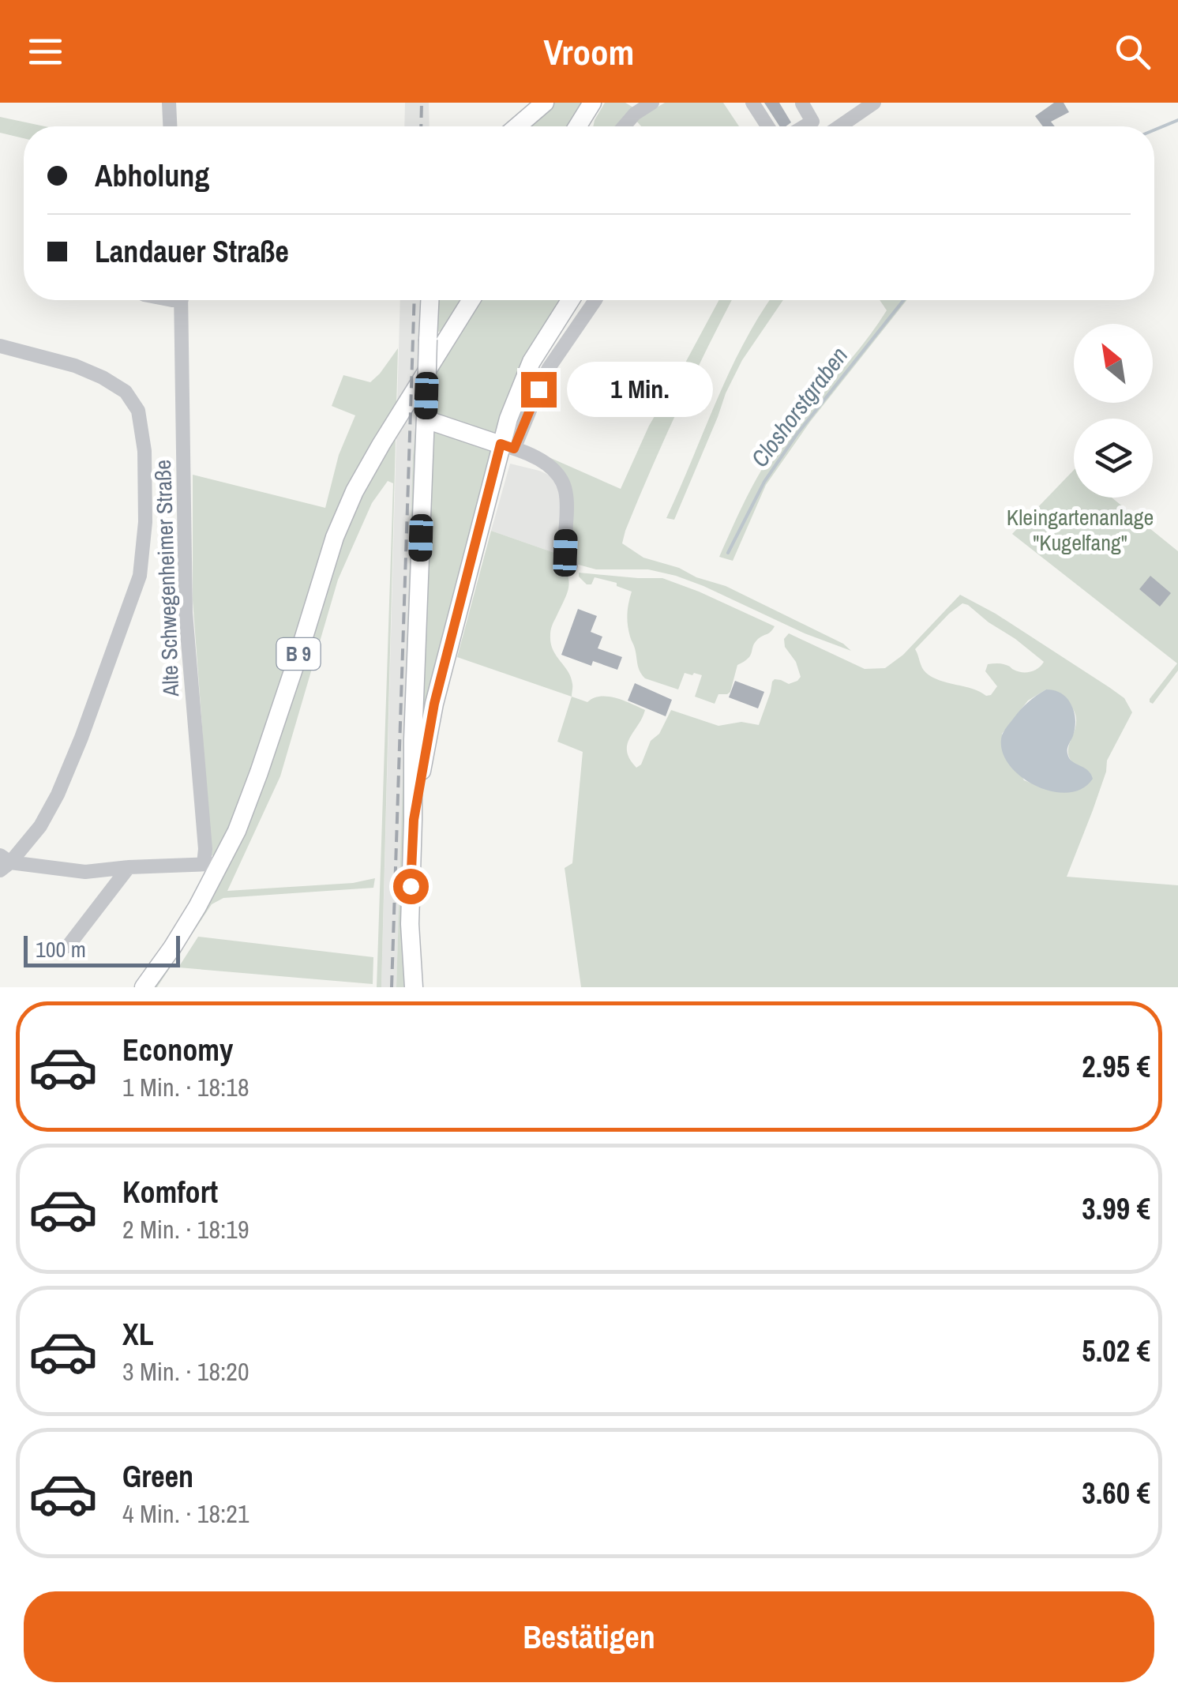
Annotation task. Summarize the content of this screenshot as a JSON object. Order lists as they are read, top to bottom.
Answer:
{
  "streets": {
    "main road": ["B 9"],
    "lane": ["Alte Schwegenheimer Straße"]
  },
  "crossings": [
    ["Alte Schwegenheimer Straße", "B 9"]
  ],
  "water": ["Closhorstgraben"],
  "parks": ["Kleingartenanlage \"Kugelfang\""],
  "scale_bar": "100 m",
  "north": "top left",
  "page": {
    "header": "Vroom",
    "banner": ["Abholung", "Landauer Straße"],
    "bubble": "1 Min.",
    "scale": "100 m",
    "list": [
      {
        "name": "Economy",
        "note": "1 Min. · 18:18",
        "value": "2.95 €"
      },
      {
        "name": "Komfort",
        "note": "2 Min. · 18:19",
        "value": "3.99 €"
      },
      {
        "name": "XL",
        "note": "3 Min. · 18:20",
        "value": "5.02 €"
      },
      {
        "name": "Green",
        "note": "4 Min. · 18:21",
        "value": "3.60 €"
      }
    ],
    "buttons": "Bestätigen"
  }
}
